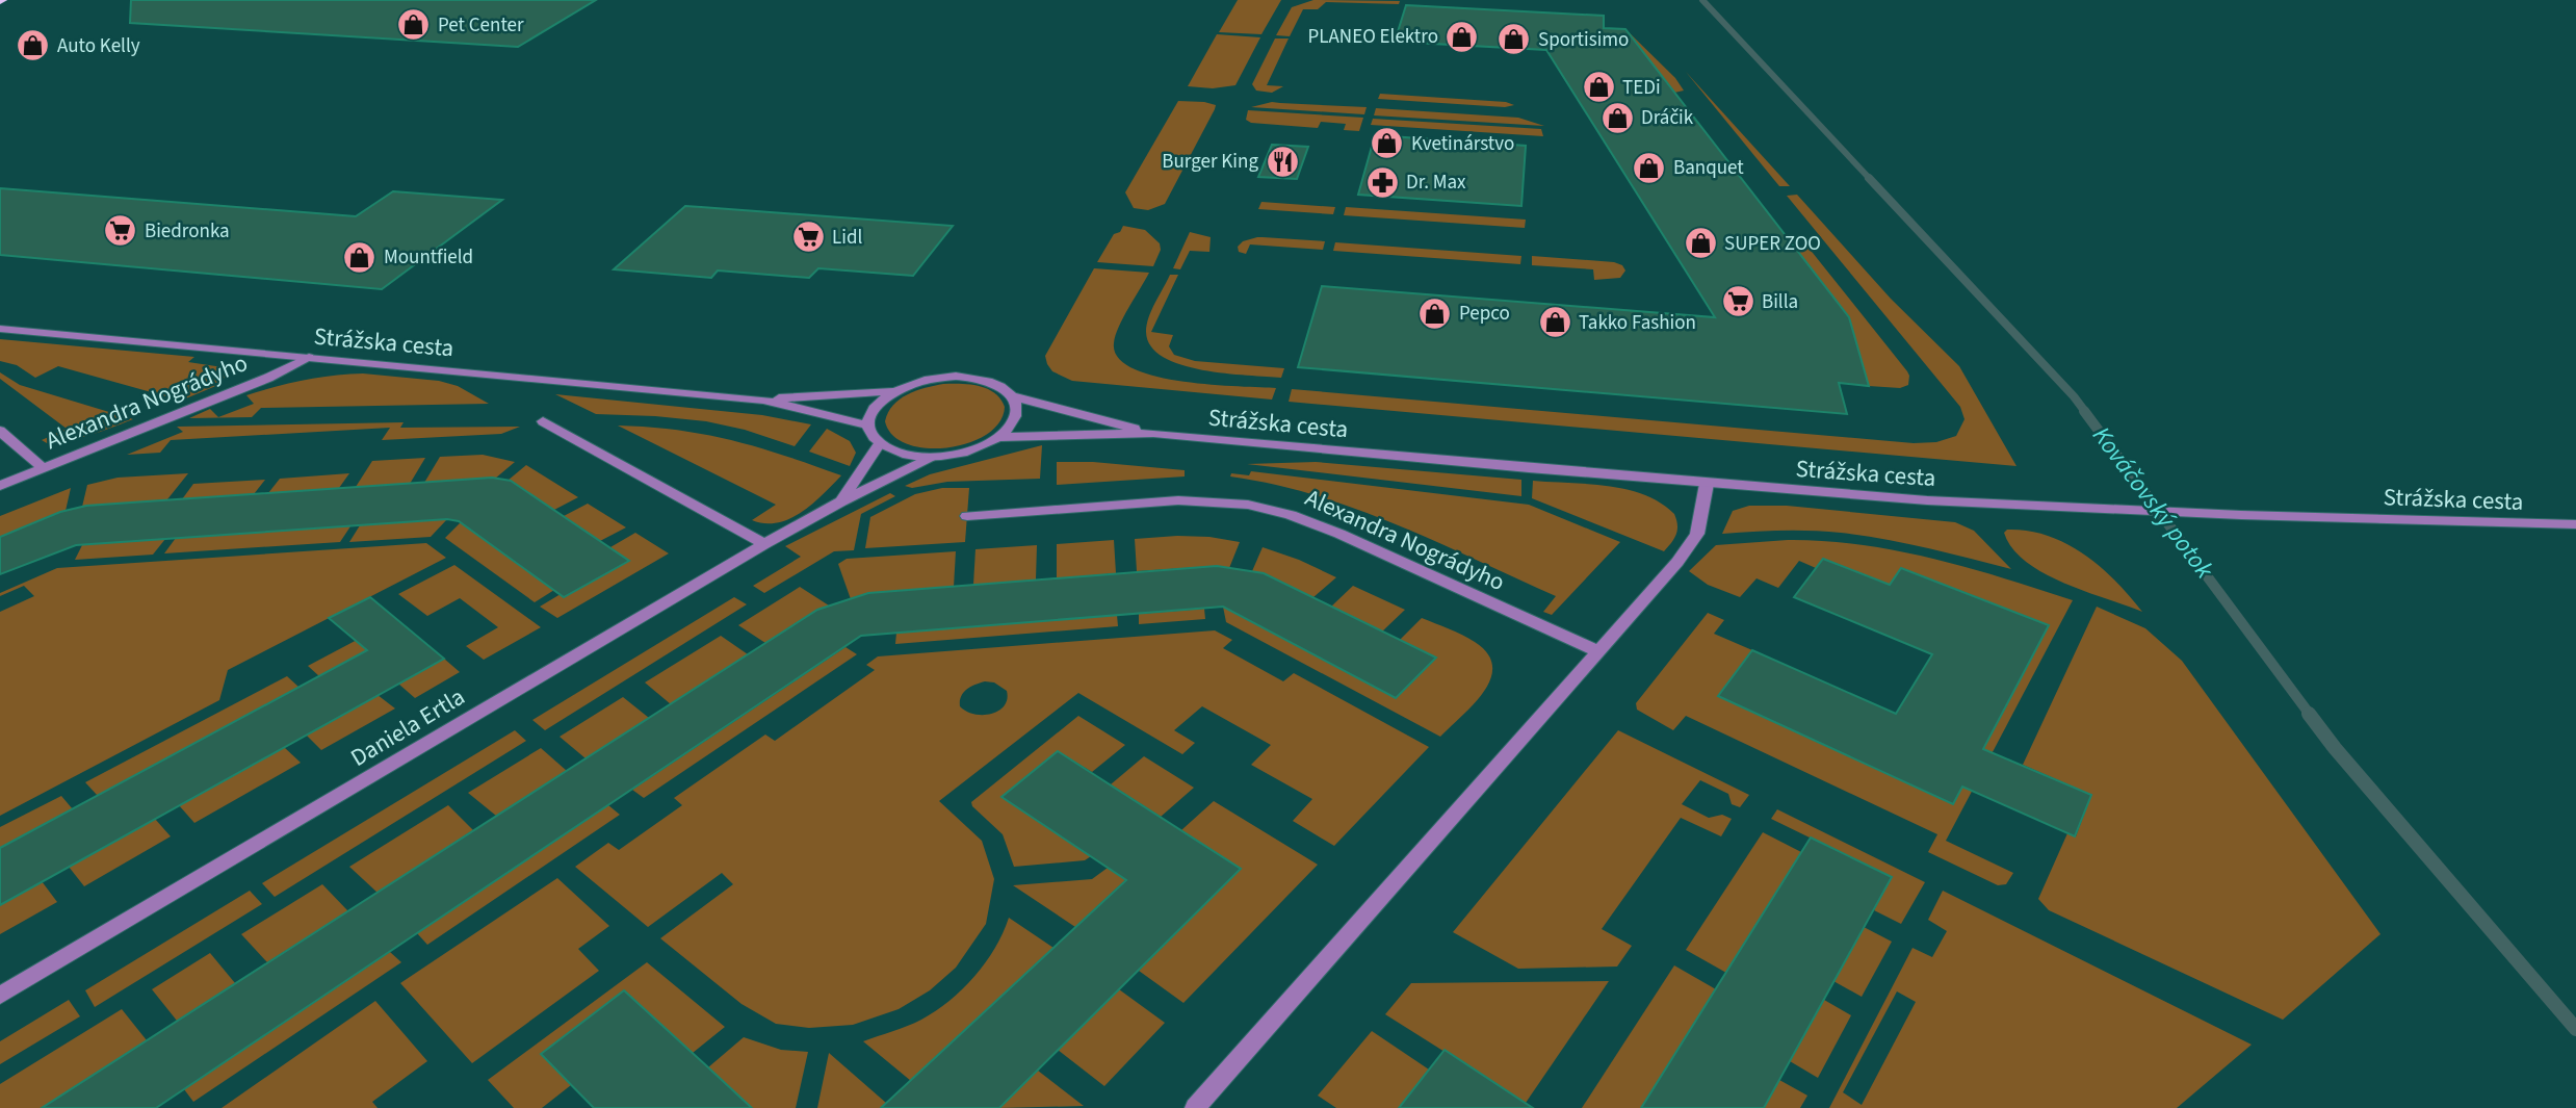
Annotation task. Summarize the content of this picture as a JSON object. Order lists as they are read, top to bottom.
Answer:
{
  "streets": {
    "street": ["Strážska cesta", "Alexandra Nográdyho", "Daniela Ertla"]
  },
  "crossings": [
    ["Strážska cesta", "Alexandra Nográdyho"],
    ["Strážska cesta", "Daniela Ertla"]
  ],
  "water": ["Kováčovský potok"],
  "places": {
    "shop": [
      "Pet Center",
      "PLANEO Elektro",
      "Sportisimo",
      "Auto Kelly",
      "TEDi",
      "Dráčik",
      "Kvetinárstvo",
      "Banquet",
      "SUPER ZOO",
      "Mountfield",
      "Pepco",
      "Takko Fashion"
    ],
    "restaurant": ["Burger King"],
    "pharmacy": ["Dr. Max"],
    "supermarket": ["Biedronka", "Lidl", "Billa"]
  }
}
